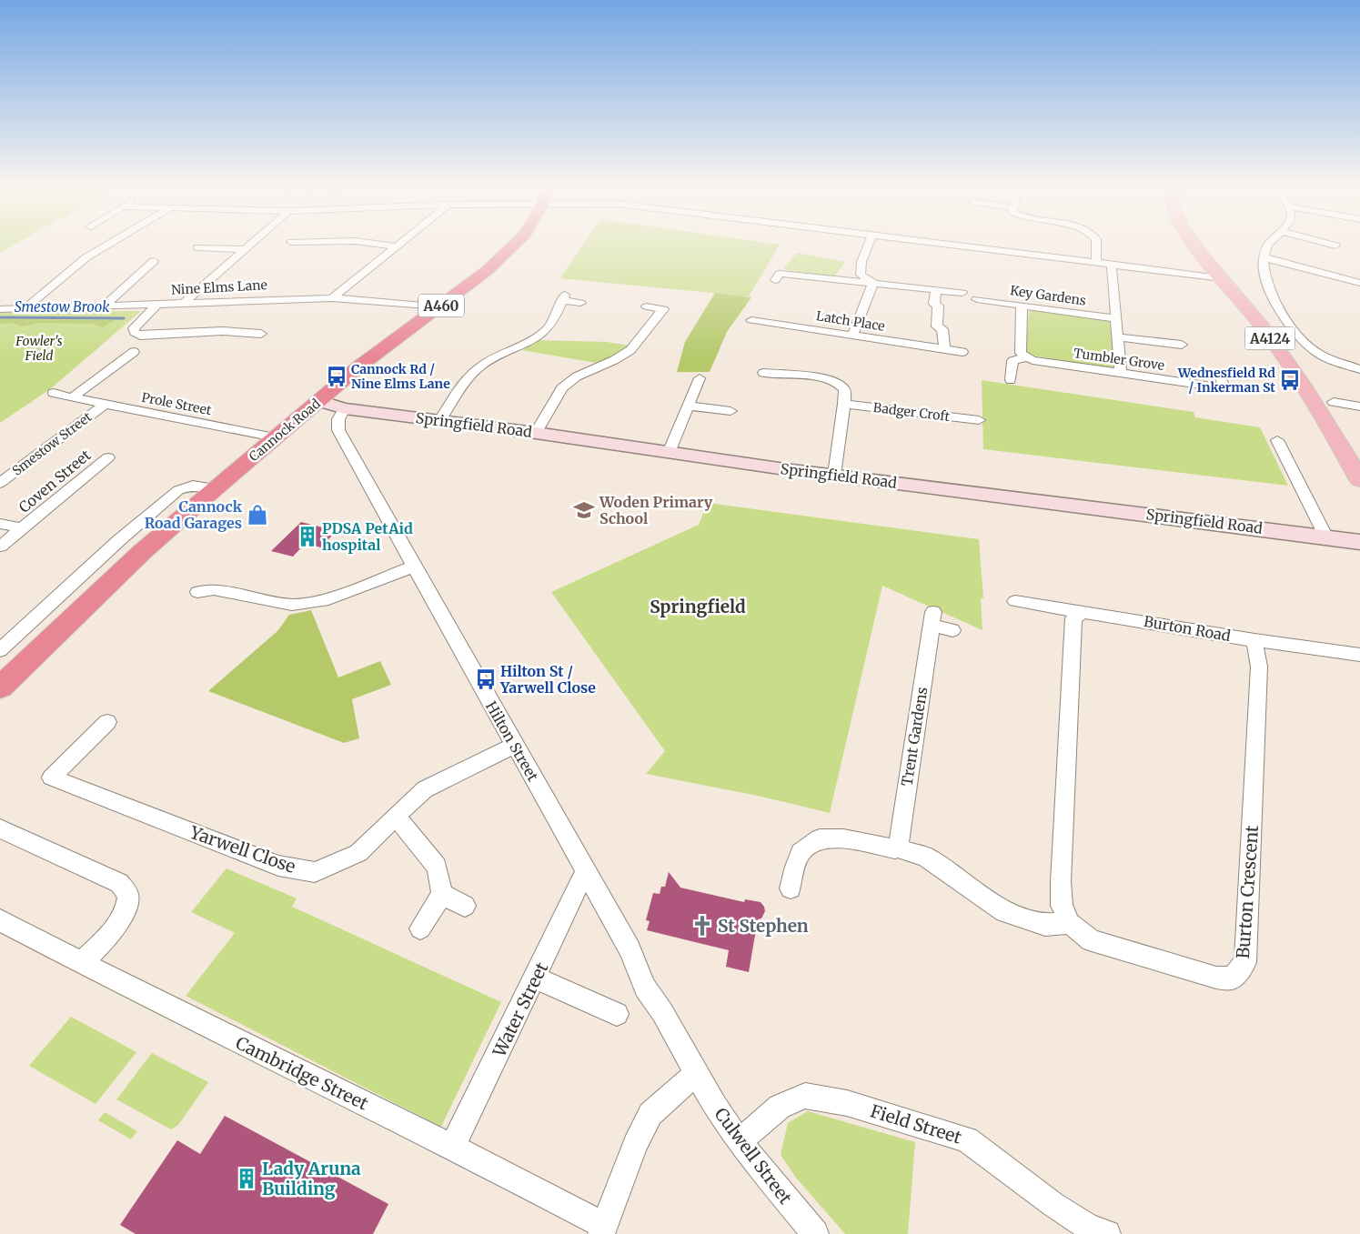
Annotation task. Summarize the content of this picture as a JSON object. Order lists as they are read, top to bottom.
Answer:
{
  "streets": {
    "highway": ["A460", "Cannock Road"],
    "main road": ["A4124"],
    "street": [
      "Nine Elms Lane",
      "Key Gardens",
      "Latch Place",
      "Tumbler Grove",
      "Prole Street",
      "Badger Croft",
      "Springfield Road",
      "Smestow Street",
      "Coven Street",
      "Burton Road",
      "Trent Gardens",
      "Hilton Street",
      "Yarwell Close",
      "Burton Crescent",
      "Water Street",
      "Cambridge Street",
      "Field Street",
      "Culwell Street"
    ]
  },
  "crossings": [
    ["Nine Elms Lane", "Cannock Road"],
    ["Prole Street", "Cannock Road"],
    ["Prole Street", "Smestow Street"],
    ["Springfield Road", "Cannock Road"],
    ["Springfield Road", "Hilton Street"],
    ["Burton Road", "Burton Crescent"],
    ["Hilton Street", "Yarwell Close"],
    ["Hilton Street", "Water Street"],
    ["Hilton Street", "Culwell Street"],
    ["Water Street", "Cambridge Street"],
    ["Field Street", "Culwell Street"]
  ],
  "districts": ["Springfield"],
  "water": ["Smestow Brook"],
  "parks": ["Fowler's Field"],
  "places": {
    "bus stop": ["Cannock Rd / Nine Elms Lane", "Wednesfield Rd / Inkerman St", "Hilton St / Yarwell Close"],
    "school or university": ["Woden Primary School"],
    "shop": ["Cannock Road Garages"],
    "building": ["PDSA PetAid hospital", "Lady Aruna Building"],
    "church": ["St Stephen"]
  }
}
